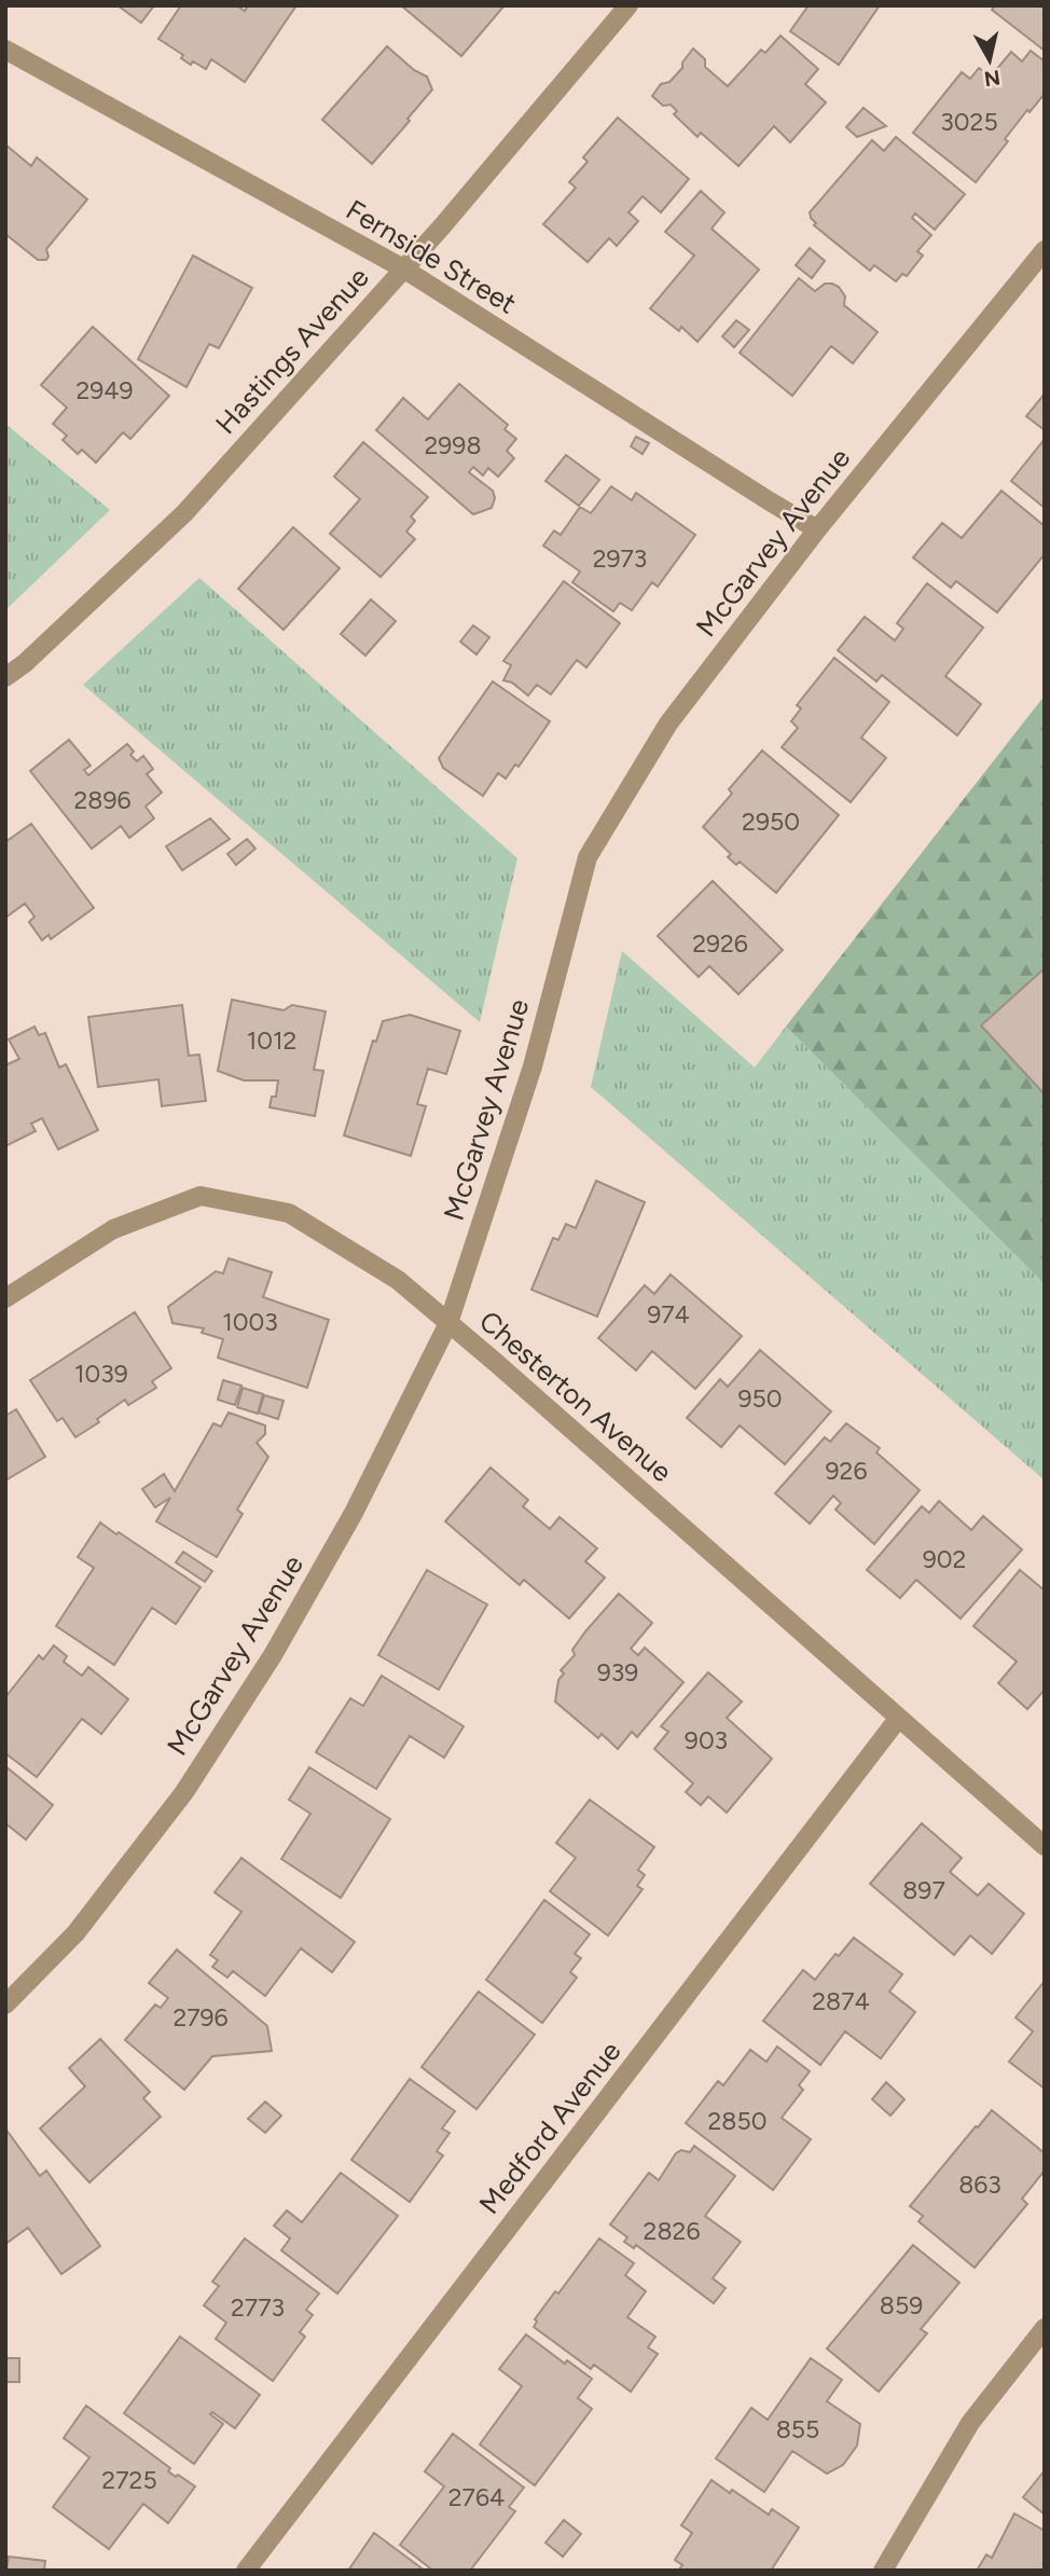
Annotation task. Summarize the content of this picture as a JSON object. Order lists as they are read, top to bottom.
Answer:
{
  "streets": {
    "street": [
      "Fernside Street",
      "Hastings Avenue",
      "McGarvey Avenue",
      "Chesterton Avenue",
      "Medford Avenue"
    ]
  },
  "crossings": [
    ["Fernside Street", "Hastings Avenue"],
    ["Fernside Street", "McGarvey Avenue"],
    ["McGarvey Avenue", "Chesterton Avenue"],
    ["Chesterton Avenue", "Medford Avenue"]
  ],
  "house_numbers": [
    "3025",
    "2949",
    "2998",
    "2973",
    "2896",
    "2950",
    "2926",
    "1012",
    "974",
    "1003",
    "1039",
    "950",
    "926",
    "902",
    "939",
    "903",
    "897",
    "2874",
    "2796",
    "2850",
    "863",
    "2826",
    "859",
    "2773",
    "855",
    "2725",
    "2764"
  ],
  "north": "bottom"
}
